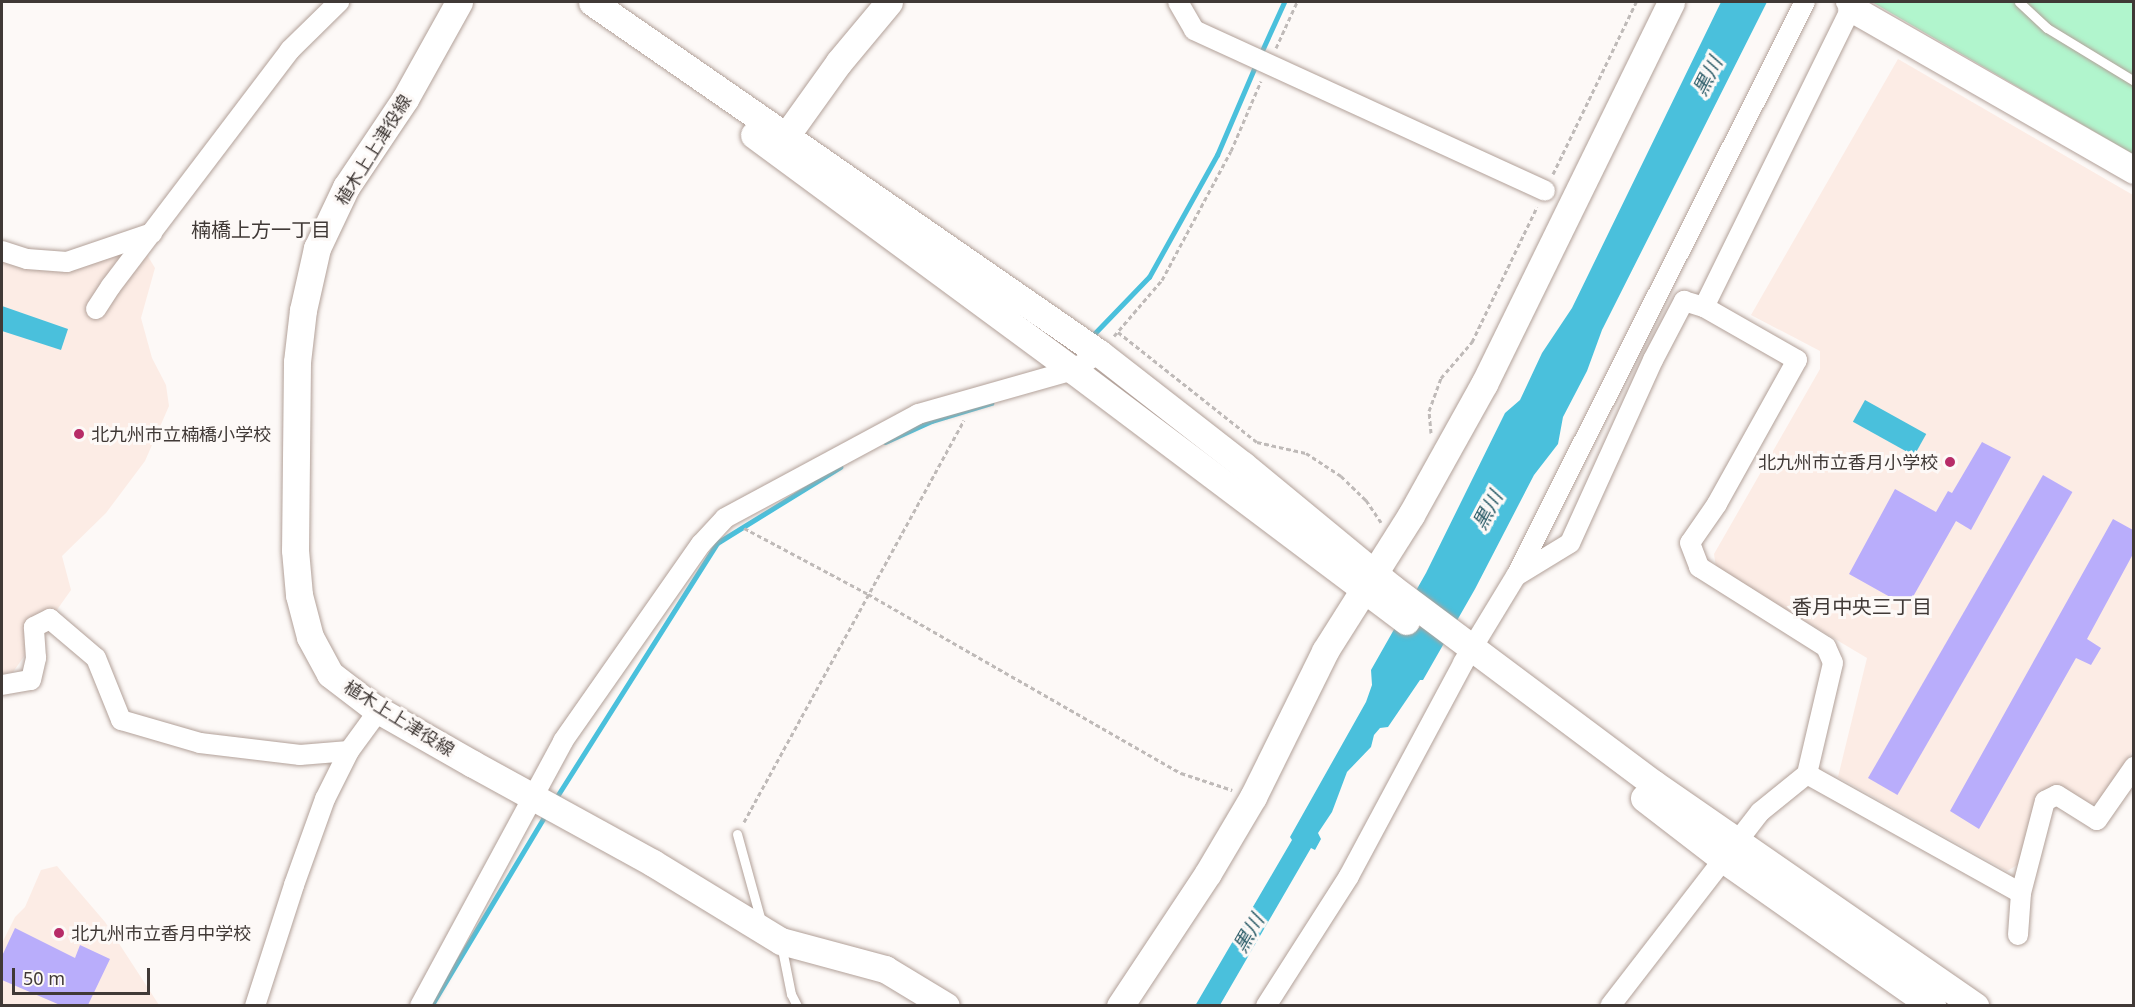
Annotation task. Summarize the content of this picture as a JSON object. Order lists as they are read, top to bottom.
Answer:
{
  "streets": {
    "street": ["植木上上津役線"]
  },
  "districts": ["楠橋上方一丁目", "香月中央三丁目"],
  "water": ["黒川"],
  "places": ["北九州市立楠橋小学校", "北九州市立香月小学校", "北九州市立香月中学校"],
  "scale_bar": "50 m"
}
